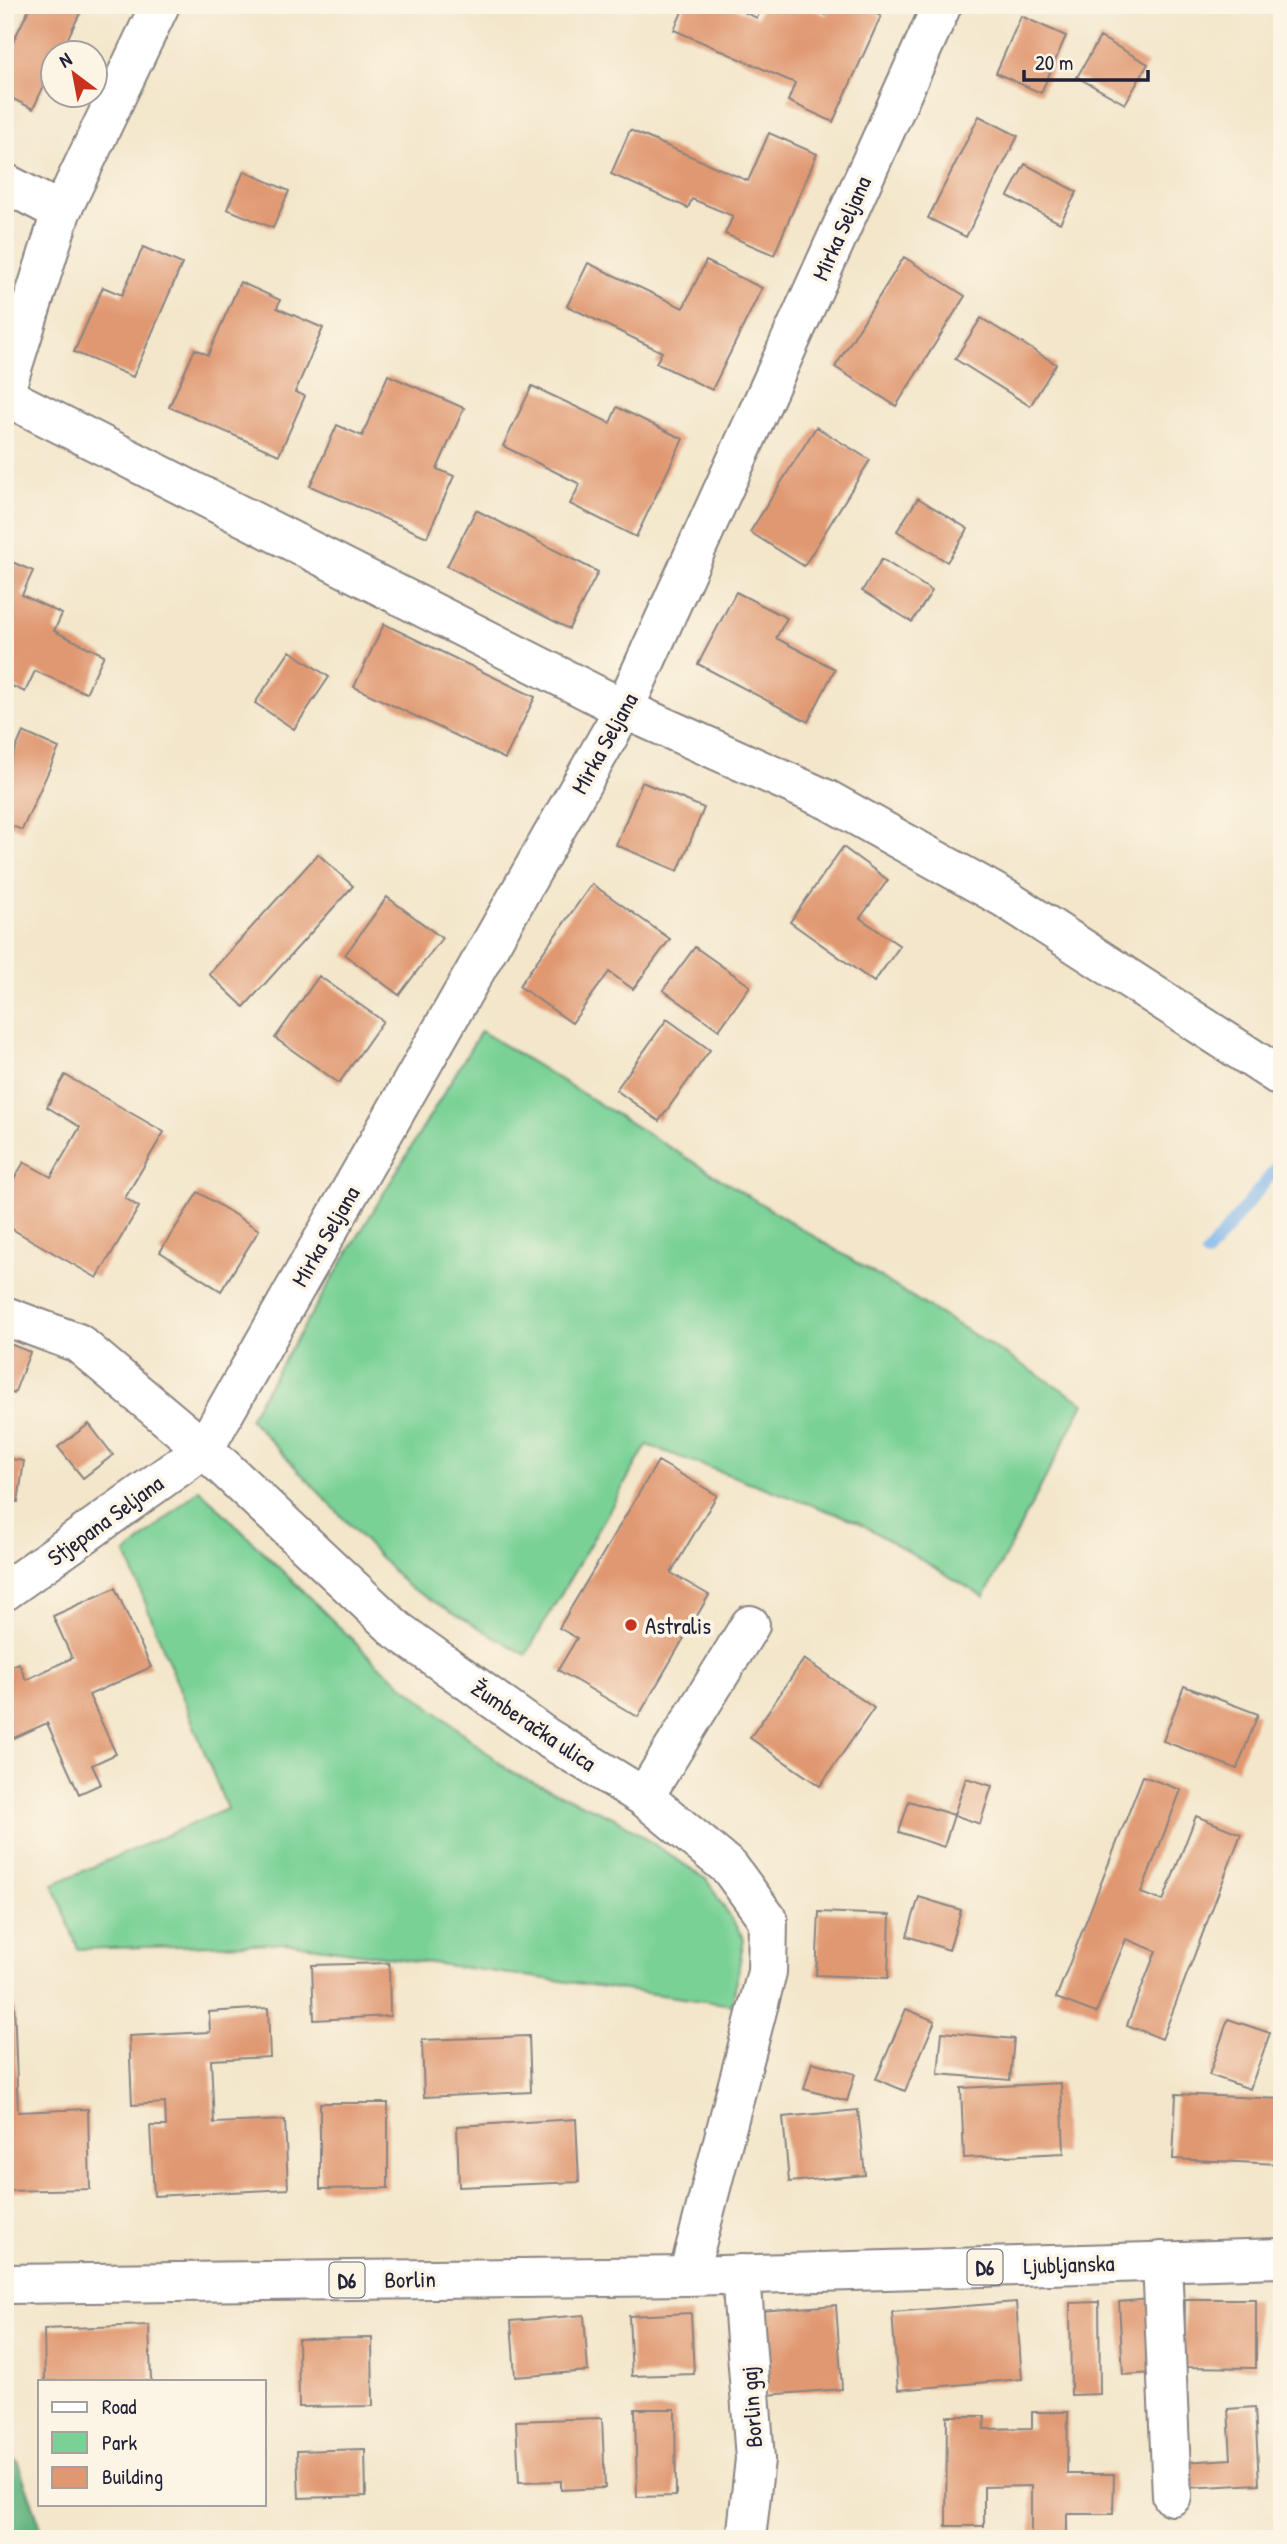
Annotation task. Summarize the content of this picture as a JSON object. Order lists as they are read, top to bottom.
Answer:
{
  "streets": {
    "street": [
      "Mirka Seljana",
      "Stjepana Seljana",
      "Žumberačka ulica",
      "Ljubljanska",
      "D6",
      "Borlin",
      "Borlin gaj"
    ]
  },
  "crossings": [
    ["Mirka Seljana", "Stjepana Seljana"],
    ["Mirka Seljana", "Žumberačka ulica"],
    ["Stjepana Seljana", "Žumberačka ulica"],
    ["Žumberačka ulica", "Ljubljanska"],
    ["Žumberačka ulica", "Borlin"],
    ["Ljubljanska", "Borlin"],
    ["Ljubljanska", "Borlin gaj"]
  ],
  "places": ["Astralis"],
  "legend": ["Road", "Park", "Building"],
  "scale_bar": "20 m",
  "north": "top left"
}
